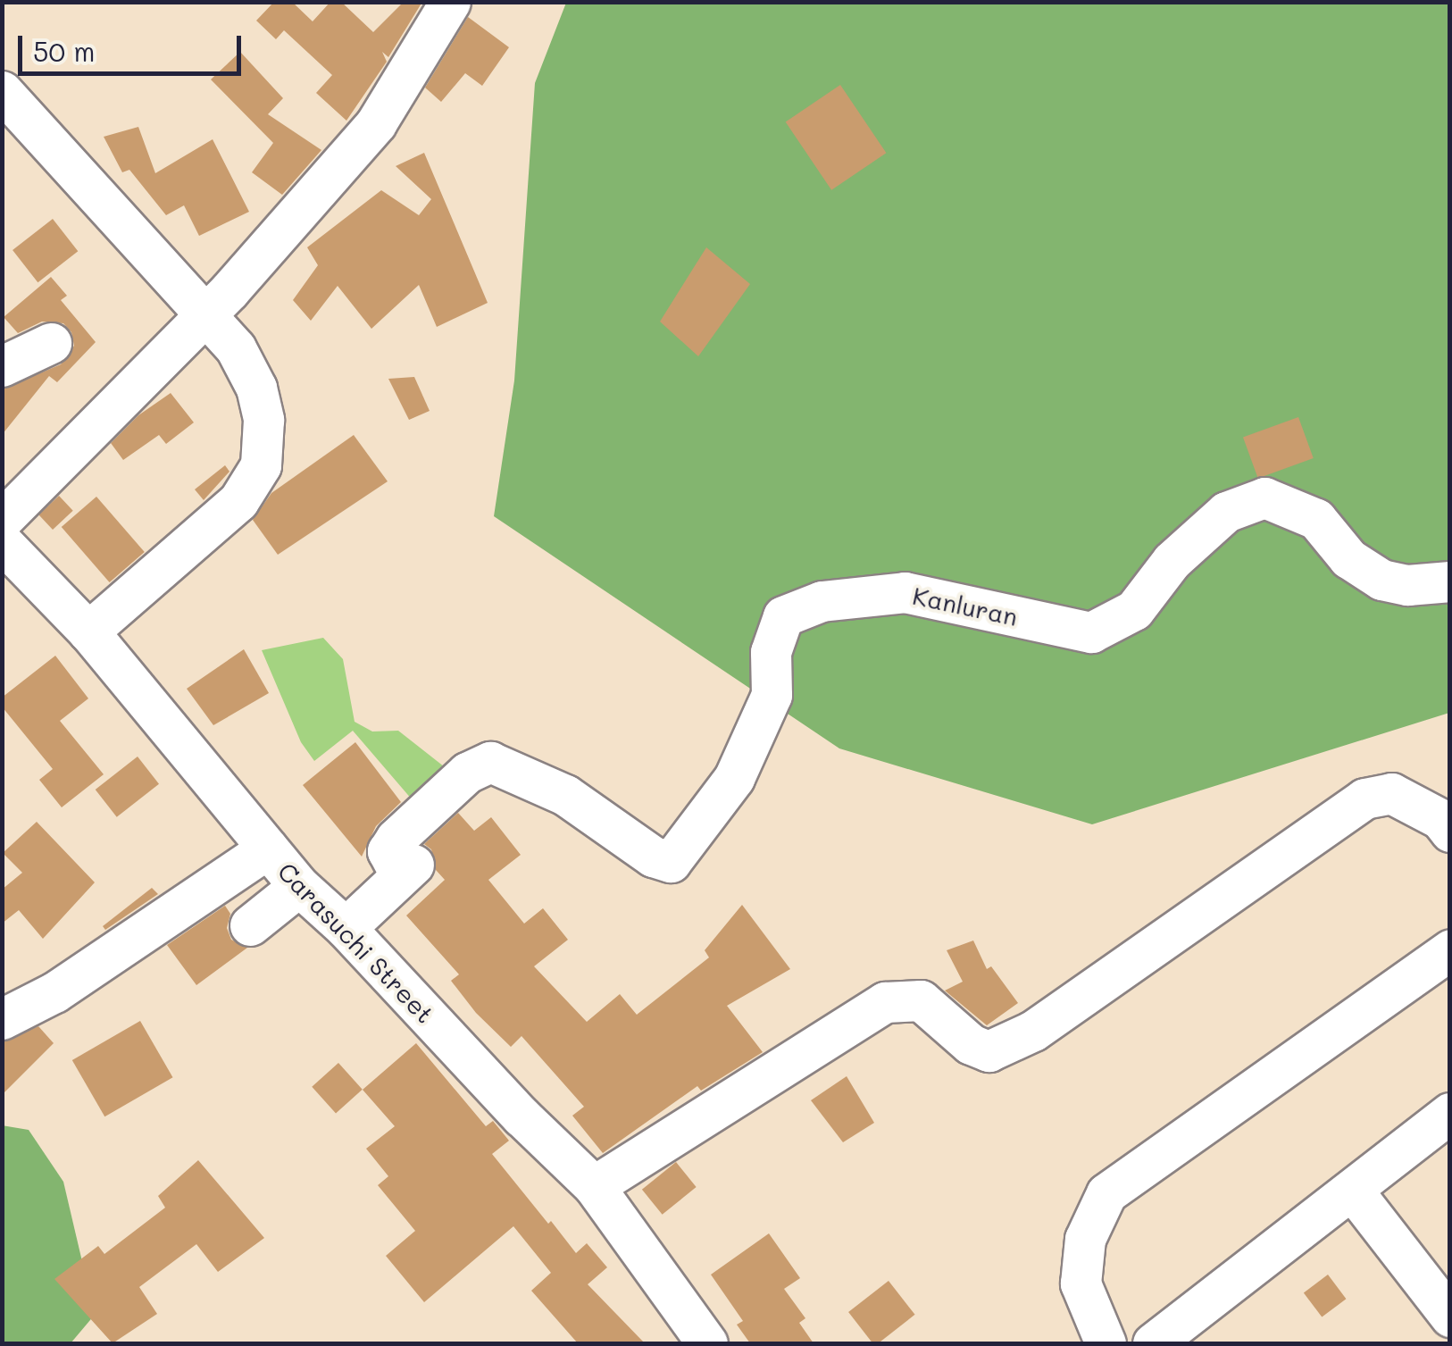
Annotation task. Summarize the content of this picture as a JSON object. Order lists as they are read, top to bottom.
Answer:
{
  "streets": {
    "street": ["Kanluran", "Carasuchi Street"]
  },
  "crossings": [
    ["Kanluran", "Carasuchi Street"]
  ],
  "scale_bar": "50 m"
}
